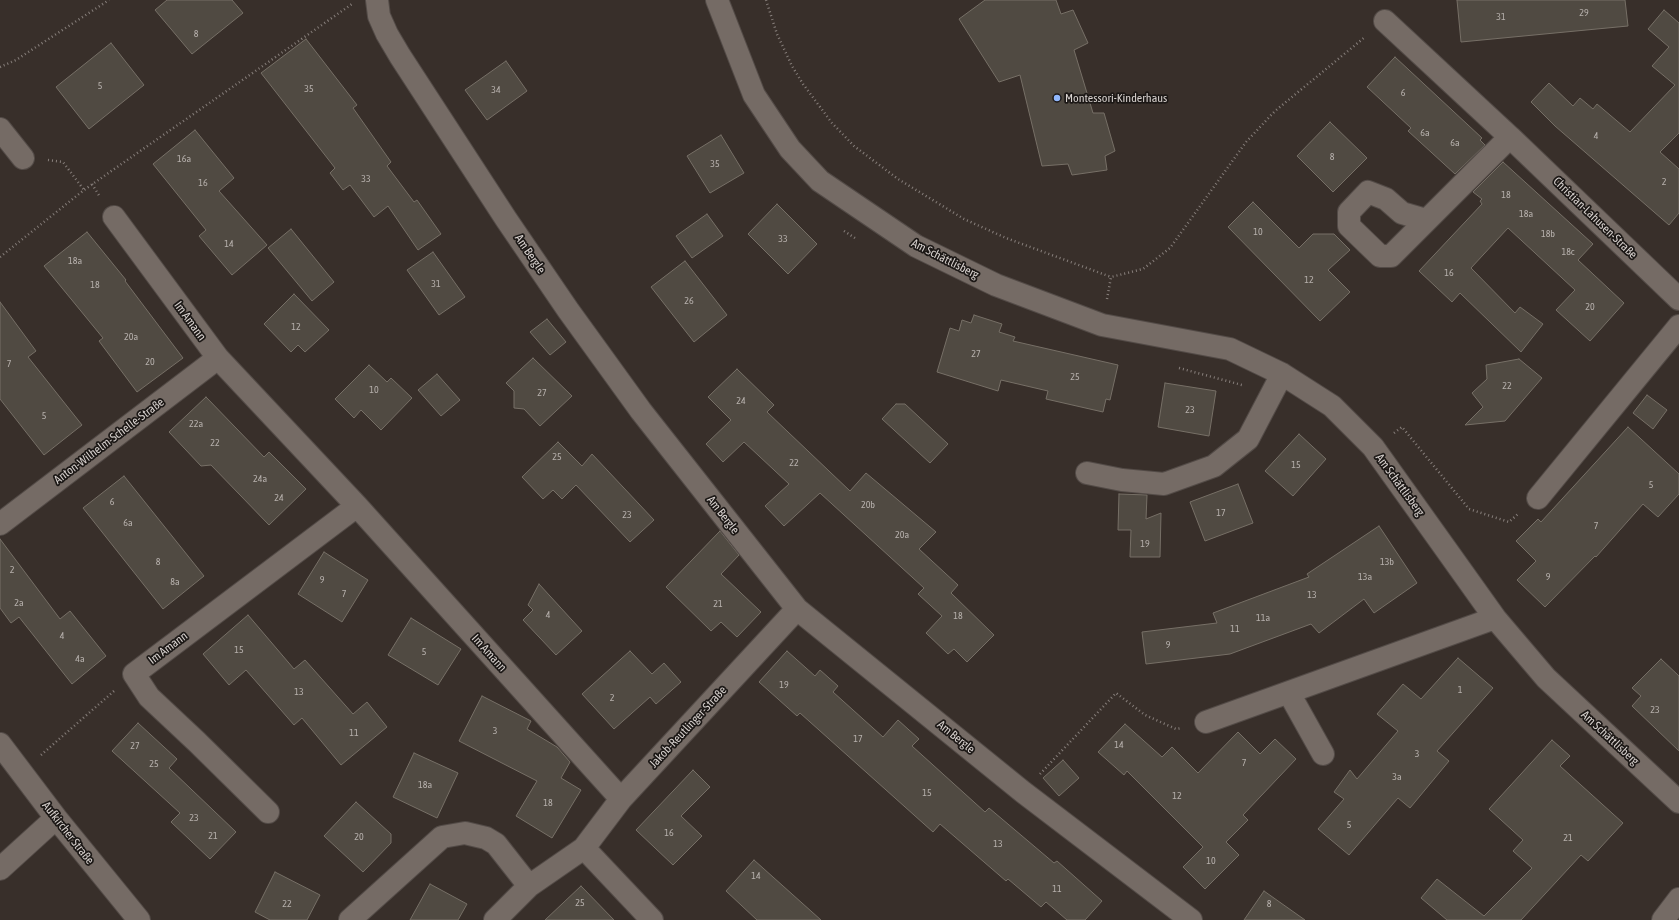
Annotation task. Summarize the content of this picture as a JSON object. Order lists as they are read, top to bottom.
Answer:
{
  "streets": {
    "street": [
      "Christian-Lahusen-Straße",
      "Am Bergle",
      "Am Schättlisberg",
      "Im Amann",
      "Anton-Wilhelm-Schelle-Straße",
      "Jakob-Reutlinger-Straße",
      "Aufkircher Straße"
    ]
  },
  "crossings": [
    ["Am Bergle", "Jakob-Reutlinger-Straße"],
    ["Im Amann", "Anton-Wilhelm-Schelle-Straße"],
    ["Im Amann", "Jakob-Reutlinger-Straße"]
  ],
  "places": ["Montessori-Kinderhaus"],
  "house_numbers": [
    "29",
    "31",
    "8",
    "5",
    "35",
    "34",
    "6",
    "6a",
    "4",
    "6a",
    "8",
    "16a",
    "35",
    "33",
    "2",
    "16",
    "18",
    "18a",
    "10",
    "18b",
    "33",
    "14",
    "18c",
    "18a",
    "16",
    "12",
    "31",
    "18",
    "26",
    "20",
    "12",
    "20a",
    "27",
    "20",
    "7",
    "25",
    "22",
    "10",
    "27",
    "24",
    "23",
    "5",
    "22a",
    "22",
    "25",
    "22",
    "15",
    "24a",
    "5",
    "24",
    "6",
    "20b",
    "17",
    "23",
    "6a",
    "7",
    "20a",
    "19",
    "8",
    "13b",
    "2",
    "13a",
    "9",
    "9",
    "8a",
    "7",
    "13",
    "2a",
    "21",
    "4",
    "18",
    "11a",
    "11",
    "4",
    "9",
    "15",
    "5",
    "4a",
    "19",
    "1",
    "13",
    "2",
    "23",
    "3",
    "11",
    "17",
    "14",
    "27",
    "3",
    "7",
    "25",
    "3a",
    "18a",
    "15",
    "12",
    "18",
    "23",
    "5",
    "16",
    "21",
    "20",
    "21",
    "13",
    "10",
    "14",
    "11",
    "25",
    "22",
    "8"
  ]
}
